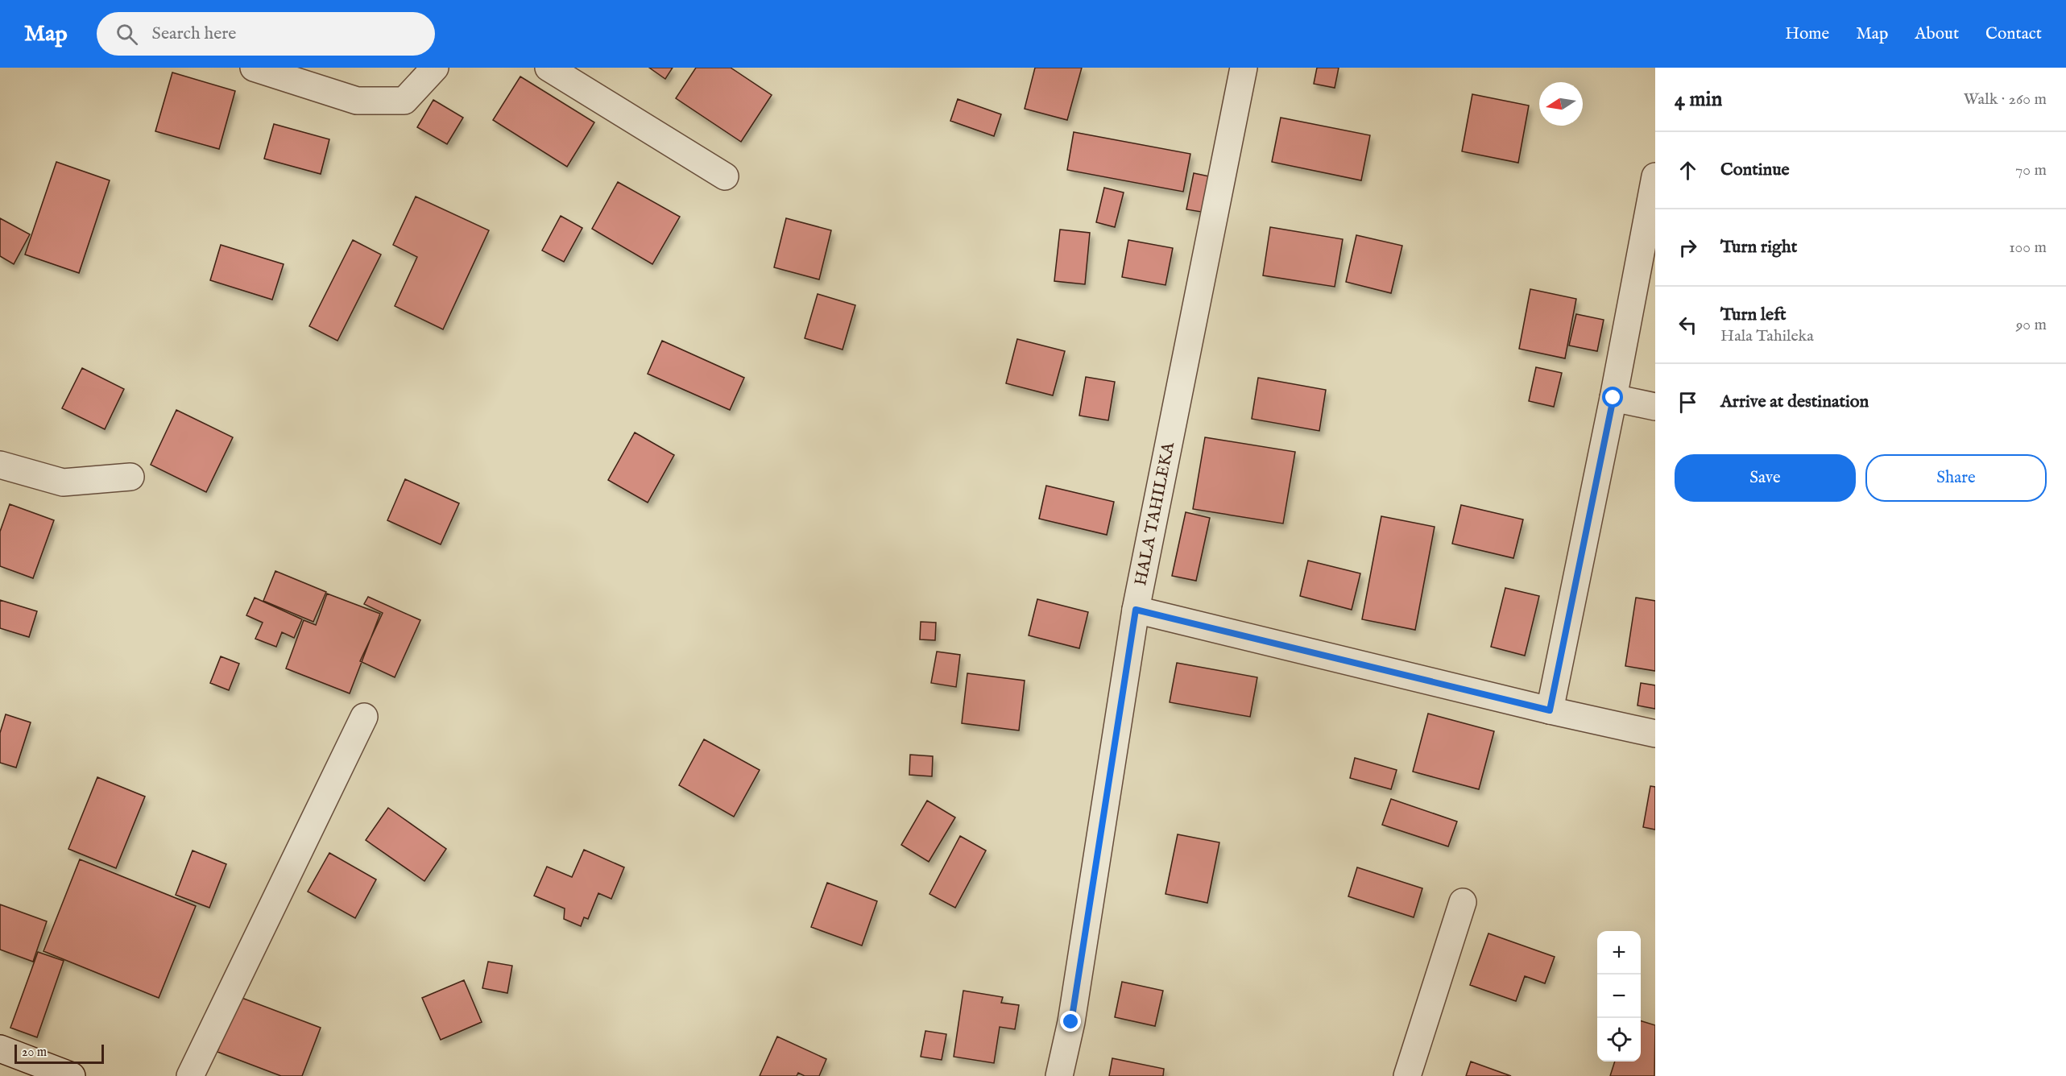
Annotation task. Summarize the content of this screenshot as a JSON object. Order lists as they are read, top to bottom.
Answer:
{
  "streets": {
    "street": ["HALA TAHILEKA"]
  },
  "scale_bar": "20 m",
  "north": "left",
  "page": {
    "header": "Map",
    "search": "Search here",
    "nav": [
      "Home",
      "Map",
      "About",
      "Contact"
    ],
    "heading": ["4 min", "Walk · 260 m"],
    "list": [
      ["Continue", "70 m"],
      ["Turn right", "100 m"],
      ["Turn left", "Hala Tahileka", "90 m"],
      "Arrive at destination"
    ],
    "buttons": ["Save", "Share"],
    "map_buttons": ["+", "−"],
    "scale": "20 m"
  }
}
